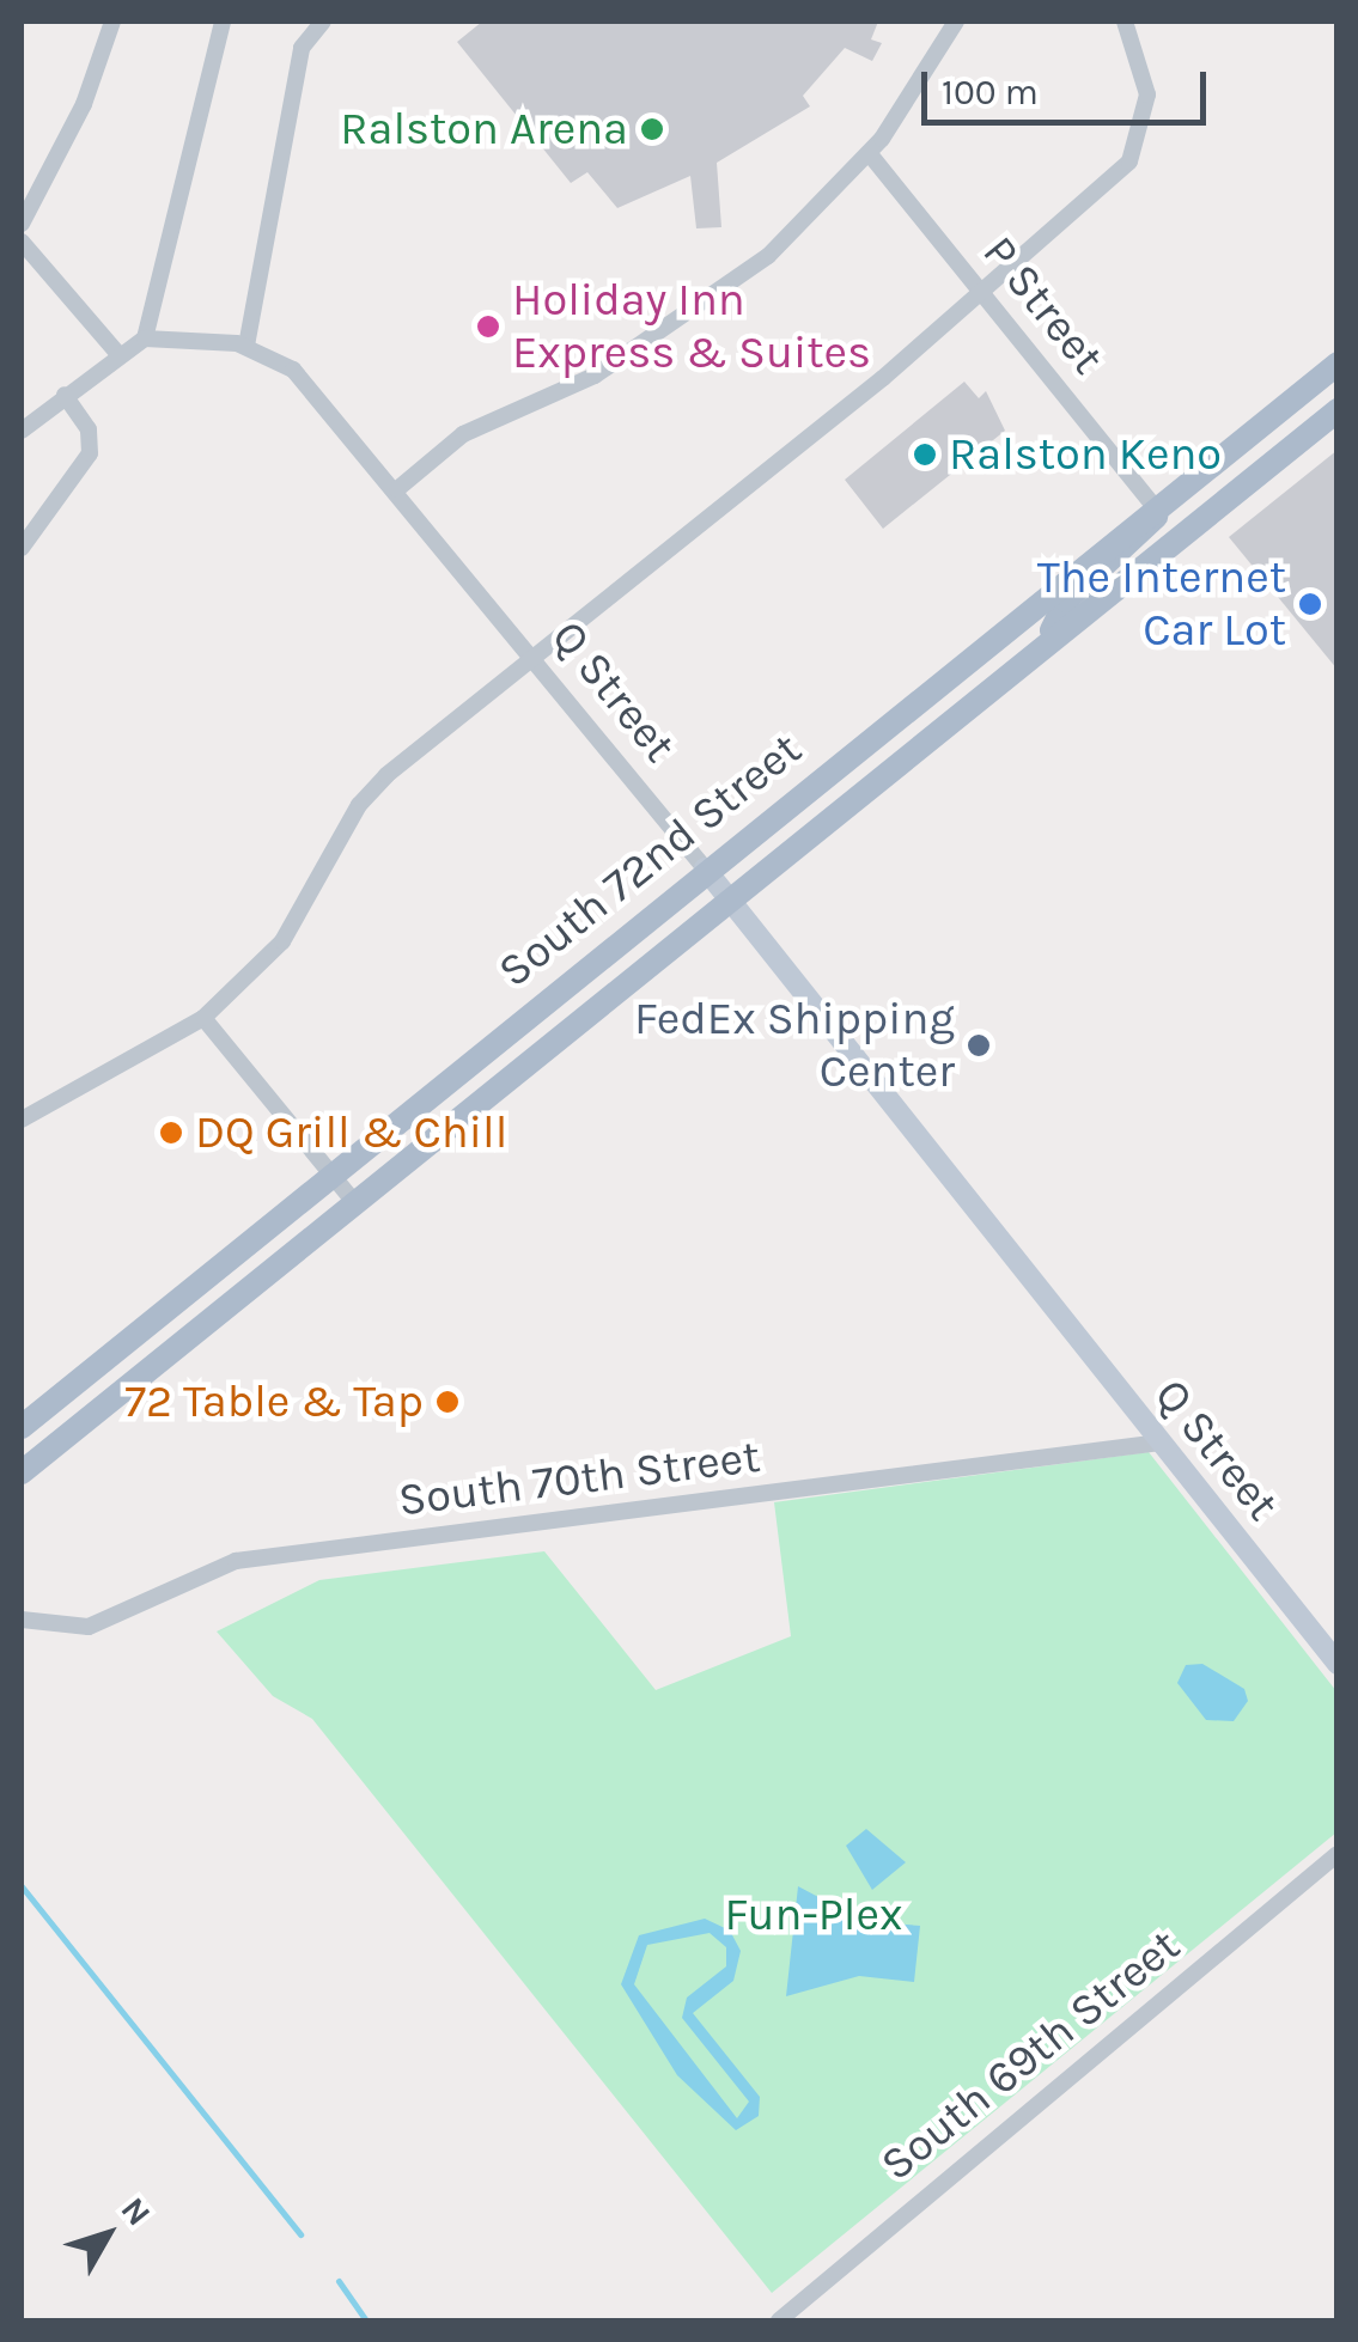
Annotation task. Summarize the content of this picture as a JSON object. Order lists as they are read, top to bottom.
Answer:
{
  "streets": {
    "main road": ["Q Street", "South 72nd Street"],
    "street": ["P Street", "South 70th Street", "South 69th Street"]
  },
  "crossings": [
    ["P Street", "South 72nd Street"],
    ["Q Street", "South 72nd Street"],
    ["Q Street", "South 70th Street"]
  ],
  "parks": ["Fun-Plex"],
  "places": [
    "Ralston Arena",
    "Holiday Inn Express & Suites",
    "Ralston Keno",
    "The Internet Car Lot",
    "FedEx Shipping Center",
    "DQ Grill & Chill",
    "72 Table & Tap"
  ],
  "scale_bar": "100 m",
  "north": "top right"
}
